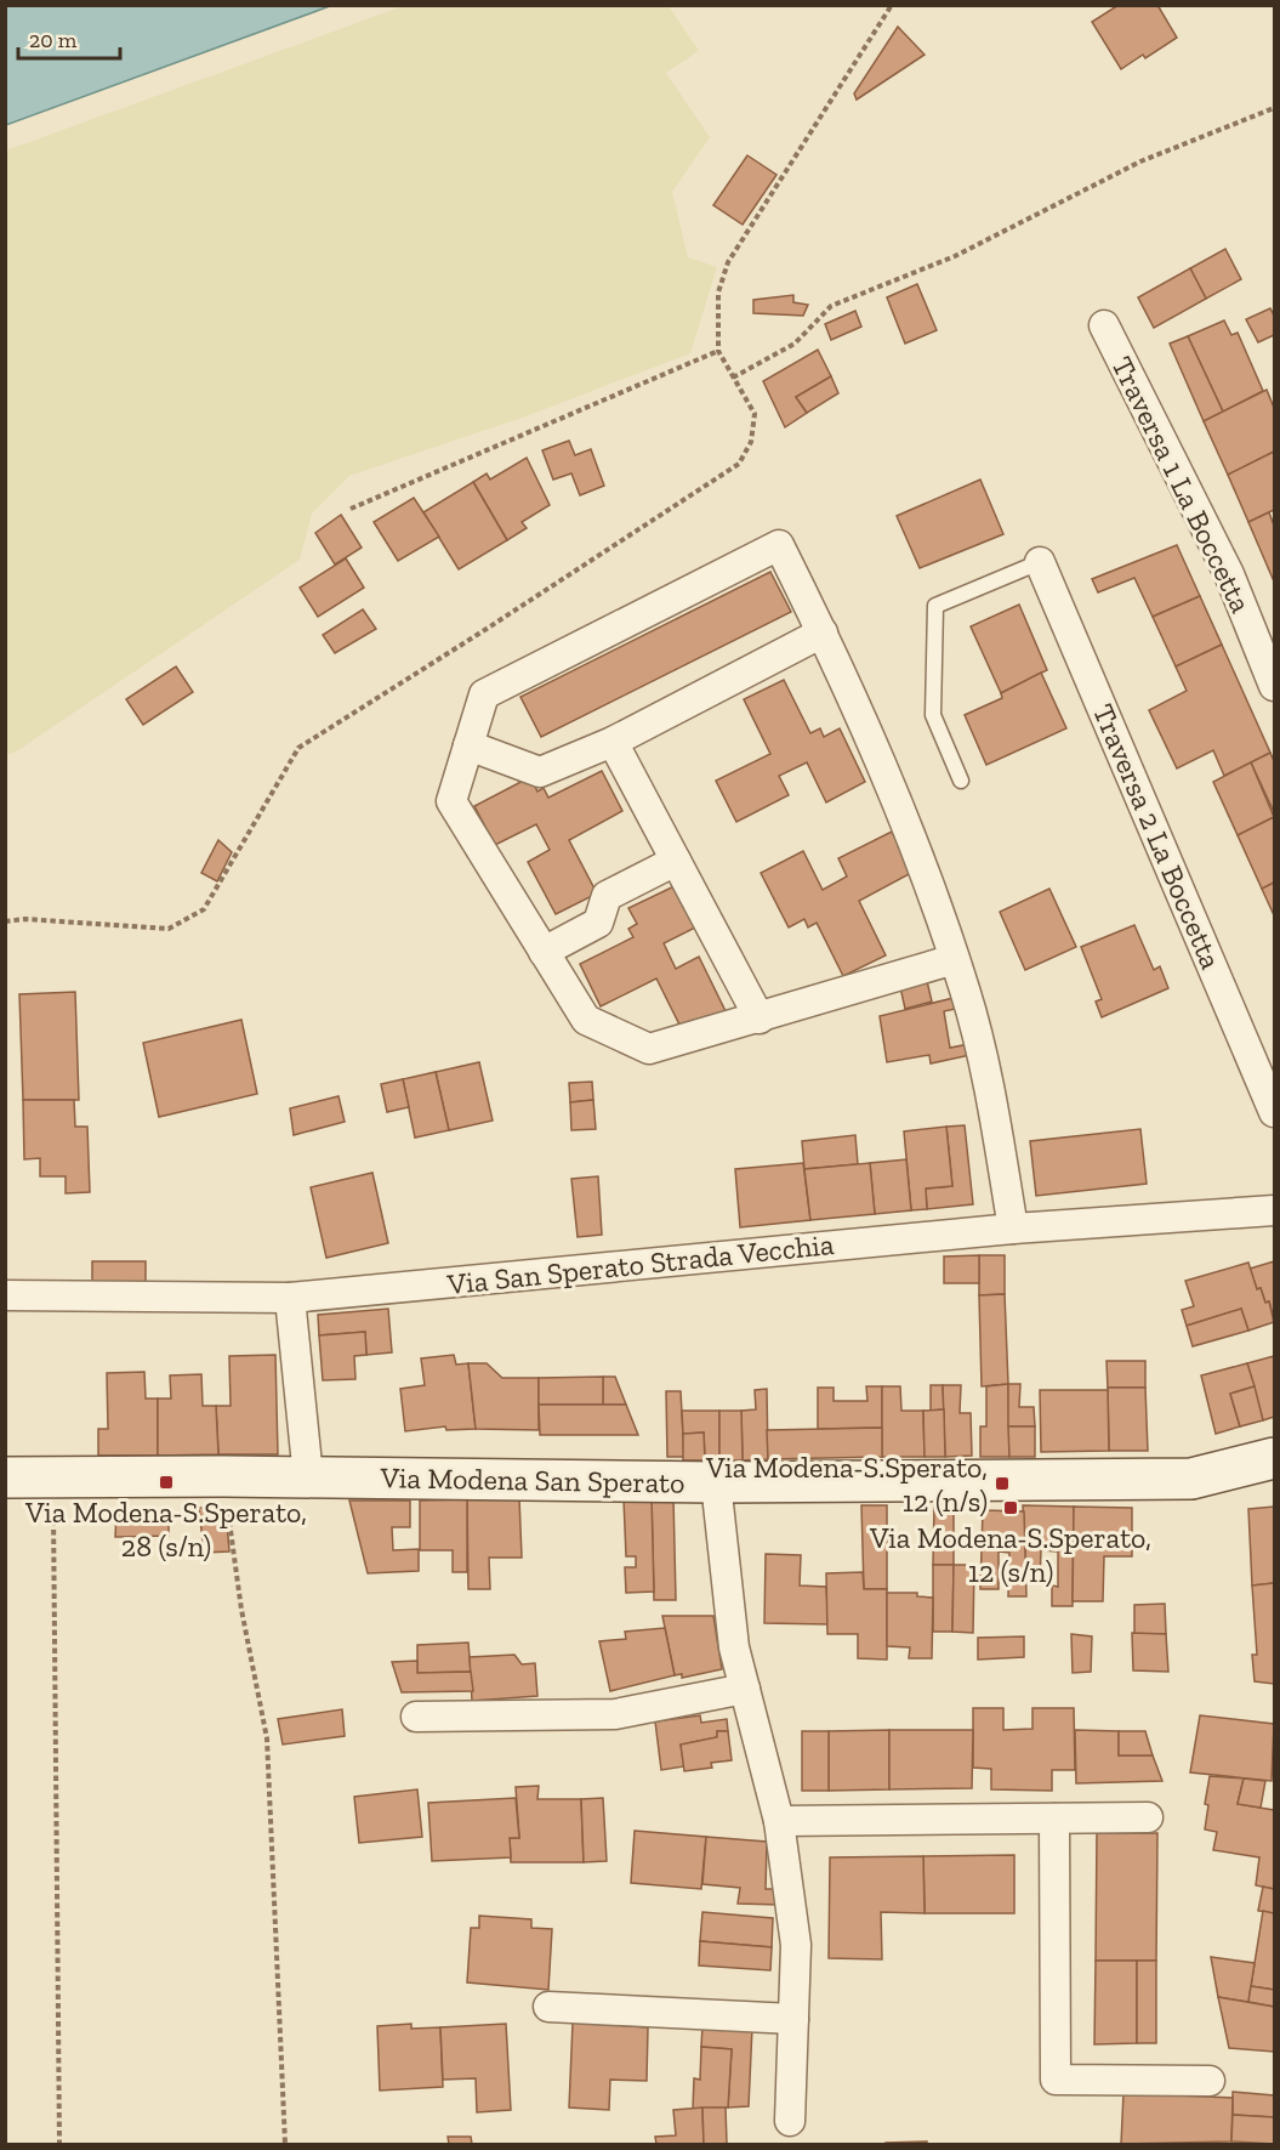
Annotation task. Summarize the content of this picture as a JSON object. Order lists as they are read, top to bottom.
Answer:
{
  "streets": {
    "street": [
      "Traversa 1 La Boccetta",
      "Traversa 2 La Boccetta",
      "Via San Sperato Strada Vecchia",
      "Via Modena San Sperato"
    ]
  },
  "places": {
    "transit": ["Via Modena-S.Sperato, 28 (s/n)", "Via Modena-S.Sperato, 12 (n/s)", "Via Modena-S.Sperato, 12 (s/n)"]
  },
  "scale_bar": "20 m"
}
